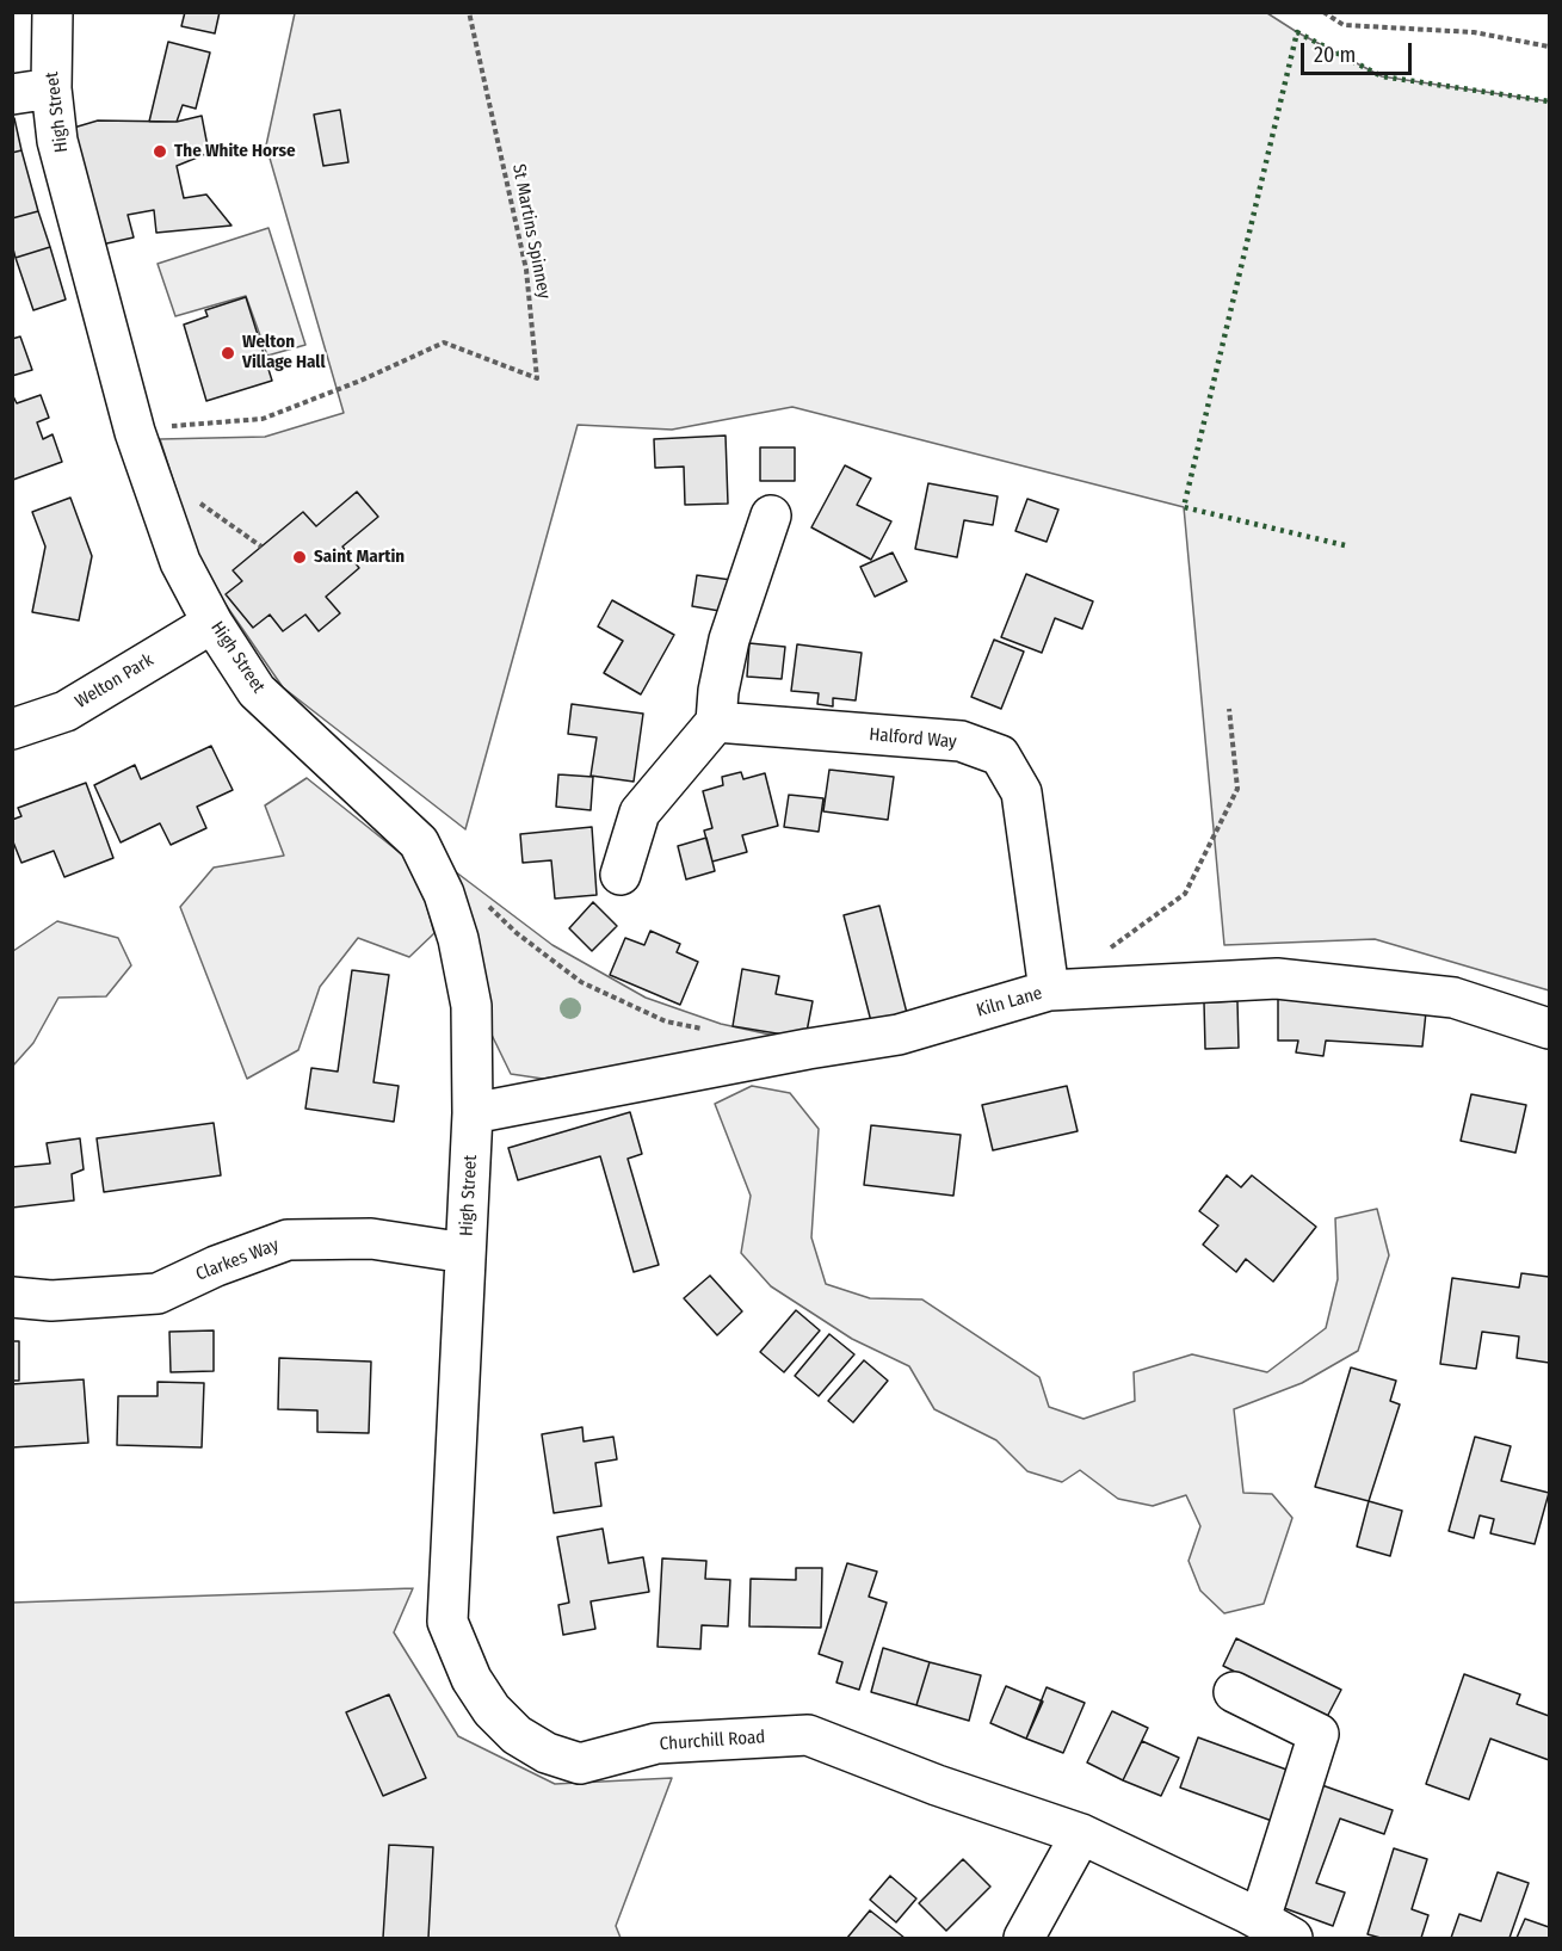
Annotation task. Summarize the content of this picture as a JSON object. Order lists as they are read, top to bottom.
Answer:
{
  "streets": {
    "street": [
      "High Street",
      "Welton Park",
      "Halford Way",
      "Kiln Lane",
      "Clarkes Way",
      "Churchill Road"
    ],
    "path": ["St Martins Spinney"]
  },
  "crossings": [
    ["High Street", "St Martins Spinney"],
    ["High Street", "Welton Park"],
    ["High Street", "Kiln Lane"],
    ["High Street", "Clarkes Way"],
    ["High Street", "Churchill Road"],
    ["Halford Way", "Kiln Lane"],
    ["Clarkes Way", "Churchill Road"]
  ],
  "places": ["The White Horse", "Welton Village Hall", "Saint Martin"],
  "scale_bar": "20 m"
}
